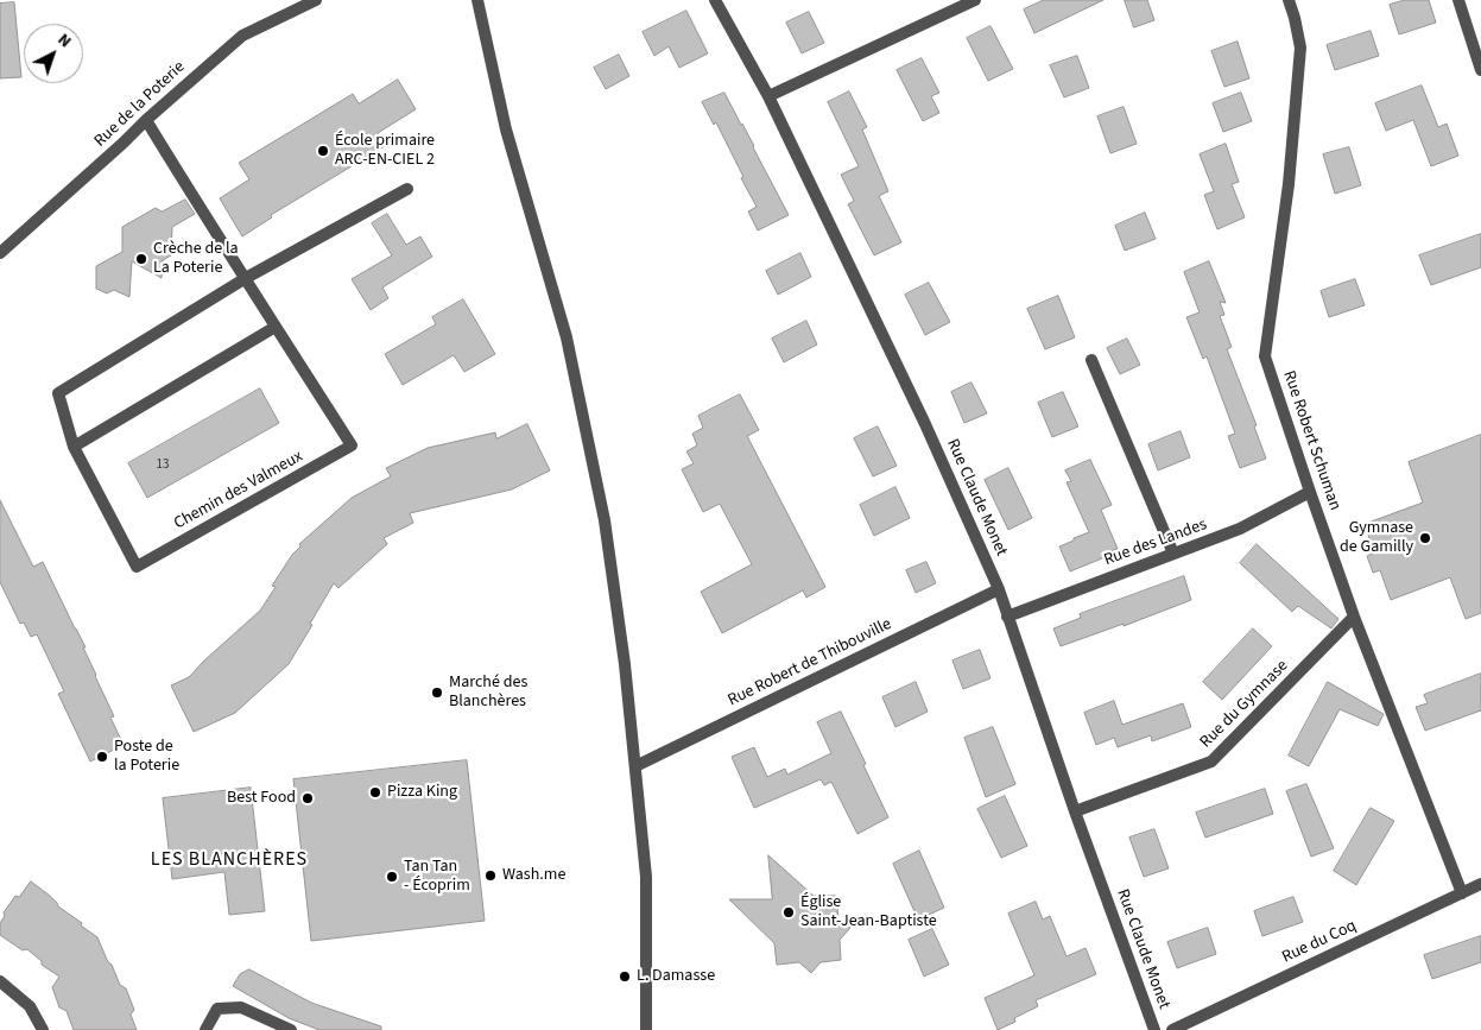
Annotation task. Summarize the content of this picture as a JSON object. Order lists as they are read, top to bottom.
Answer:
{
  "streets": {
    "street": [
      "Rue de la Poterie",
      "Rue Robert Schuman",
      "Chemin des Valmeux",
      "Rue Claude Monet",
      "Rue des Landes",
      "Rue Robert de Thibouville",
      "Rue du Gymnase",
      "Rue du Coq"
    ]
  },
  "crossings": [
    ["Rue de la Poterie", "Chemin des Valmeux"],
    ["Rue Robert Schuman", "Rue des Landes"],
    ["Rue Robert Schuman", "Rue du Gymnase"],
    ["Rue Robert Schuman", "Rue du Coq"],
    ["Rue Claude Monet", "Rue des Landes"],
    ["Rue Claude Monet", "Rue Robert de Thibouville"],
    ["Rue Claude Monet", "Rue du Gymnase"]
  ],
  "districts": ["LES BLANCHÈRES"],
  "places": [
    "École primaire ARC-EN-CIEL 2",
    "Crèche de la La Poterie",
    "Gymnase de Gamilly",
    "Marché des Blanchères",
    "Poste de la Poterie",
    "Pizza King",
    "Best Food",
    "Wash.me",
    "Tan Tan - Écoprim",
    "Église Saint-Jean-Baptiste",
    "L. Damasse"
  ],
  "house_numbers": ["13"],
  "north": "top right"
}
